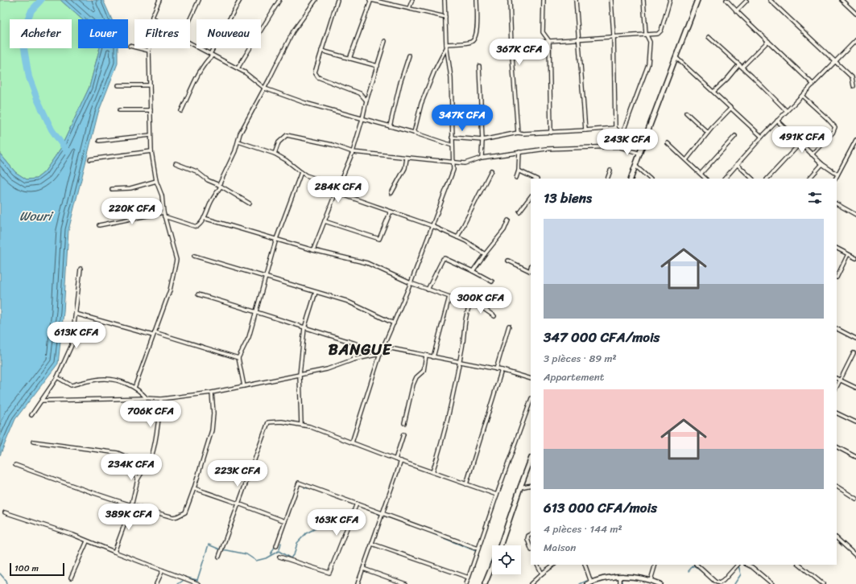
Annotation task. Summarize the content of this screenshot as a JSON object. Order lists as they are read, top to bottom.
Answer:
{
  "districts": ["BANGUE"],
  "water": ["Wouri"],
  "scale_bar": "100 m",
  "page": {
    "chip": [
      "Acheter",
      "Louer",
      "Filtres",
      "Nouveau"
    ],
    "price": [
      "367K CFA",
      "347K CFA",
      "491K CFA",
      "243K CFA",
      "284K CFA",
      "220K CFA",
      "300K CFA",
      "613K CFA",
      "706K CFA",
      "234K CFA",
      "223K CFA",
      "389K CFA",
      "163K CFA"
    ],
    "heading": "13 biens",
    "list": [
      {
        "name": "347 000 CFA/mois",
        "note": "3 pièces · 89 m² · Appartement"
      },
      {
        "name": "613 000 CFA/mois",
        "note": "4 pièces · 144 m² · Maison"
      }
    ],
    "scale": "100 m"
  }
}
